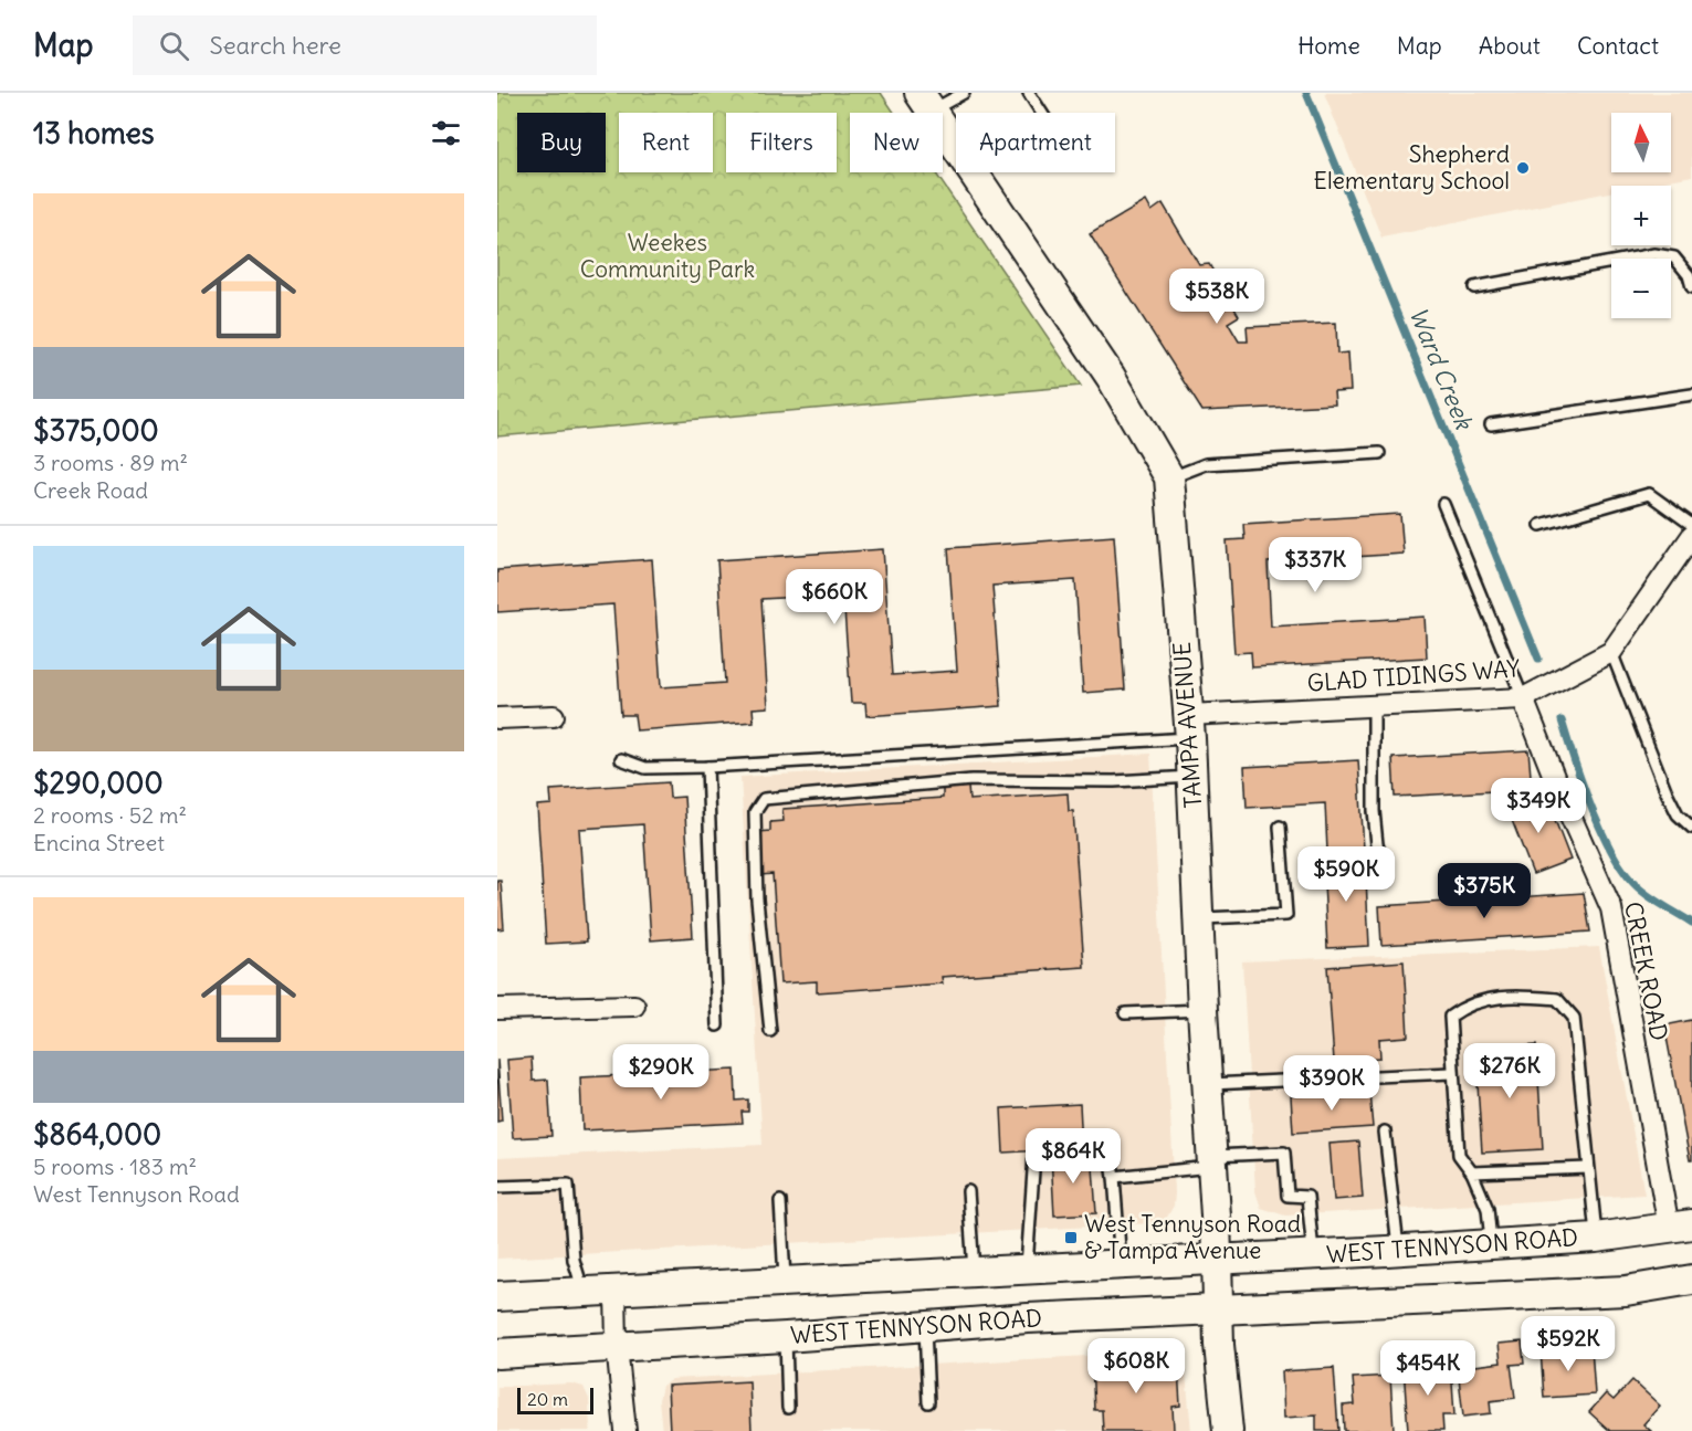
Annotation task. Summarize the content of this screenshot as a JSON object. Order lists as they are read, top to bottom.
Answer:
{
  "streets": {
    "main road": ["TAMPA AVENUE", "WEST TENNYSON ROAD"],
    "street": ["GLAD TIDINGS WAY", "CREEK ROAD"]
  },
  "crossings": [
    ["GLAD TIDINGS WAY", "TAMPA AVENUE"],
    ["GLAD TIDINGS WAY", "CREEK ROAD"],
    ["TAMPA AVENUE", "WEST TENNYSON ROAD"],
    ["CREEK ROAD", "WEST TENNYSON ROAD"]
  ],
  "water": ["Ward Creek"],
  "parks": ["Weekes Community Park"],
  "places": {
    "other": ["Shepherd Elementary School"],
    "transit": ["West Tennyson Road & Tampa Avenue"]
  },
  "scale_bar": "20 m",
  "north": "top",
  "page": {
    "header": "Map",
    "search": "Search here",
    "nav": [
      "Home",
      "Map",
      "About",
      "Contact"
    ],
    "heading": "13 homes",
    "map_buttons": ["+", "−"],
    "chip": [
      "Buy",
      "Rent",
      "Filters",
      "New",
      "Apartment"
    ],
    "list": [
      {
        "name": "$375,000",
        "note": "3 rooms · 89 m² · Creek Road"
      },
      {
        "name": "$290,000",
        "note": "2 rooms · 52 m² · Encina Street"
      },
      {
        "name": "$864,000",
        "note": "5 rooms · 183 m² · West Tennyson Road"
      }
    ],
    "price": [
      "$538K",
      "$337K",
      "$660K",
      "$349K",
      "$590K",
      "$375K",
      "$276K",
      "$290K",
      "$390K",
      "$864K",
      "$592K",
      "$608K",
      "$454K"
    ],
    "scale": "20 m"
  }
}
